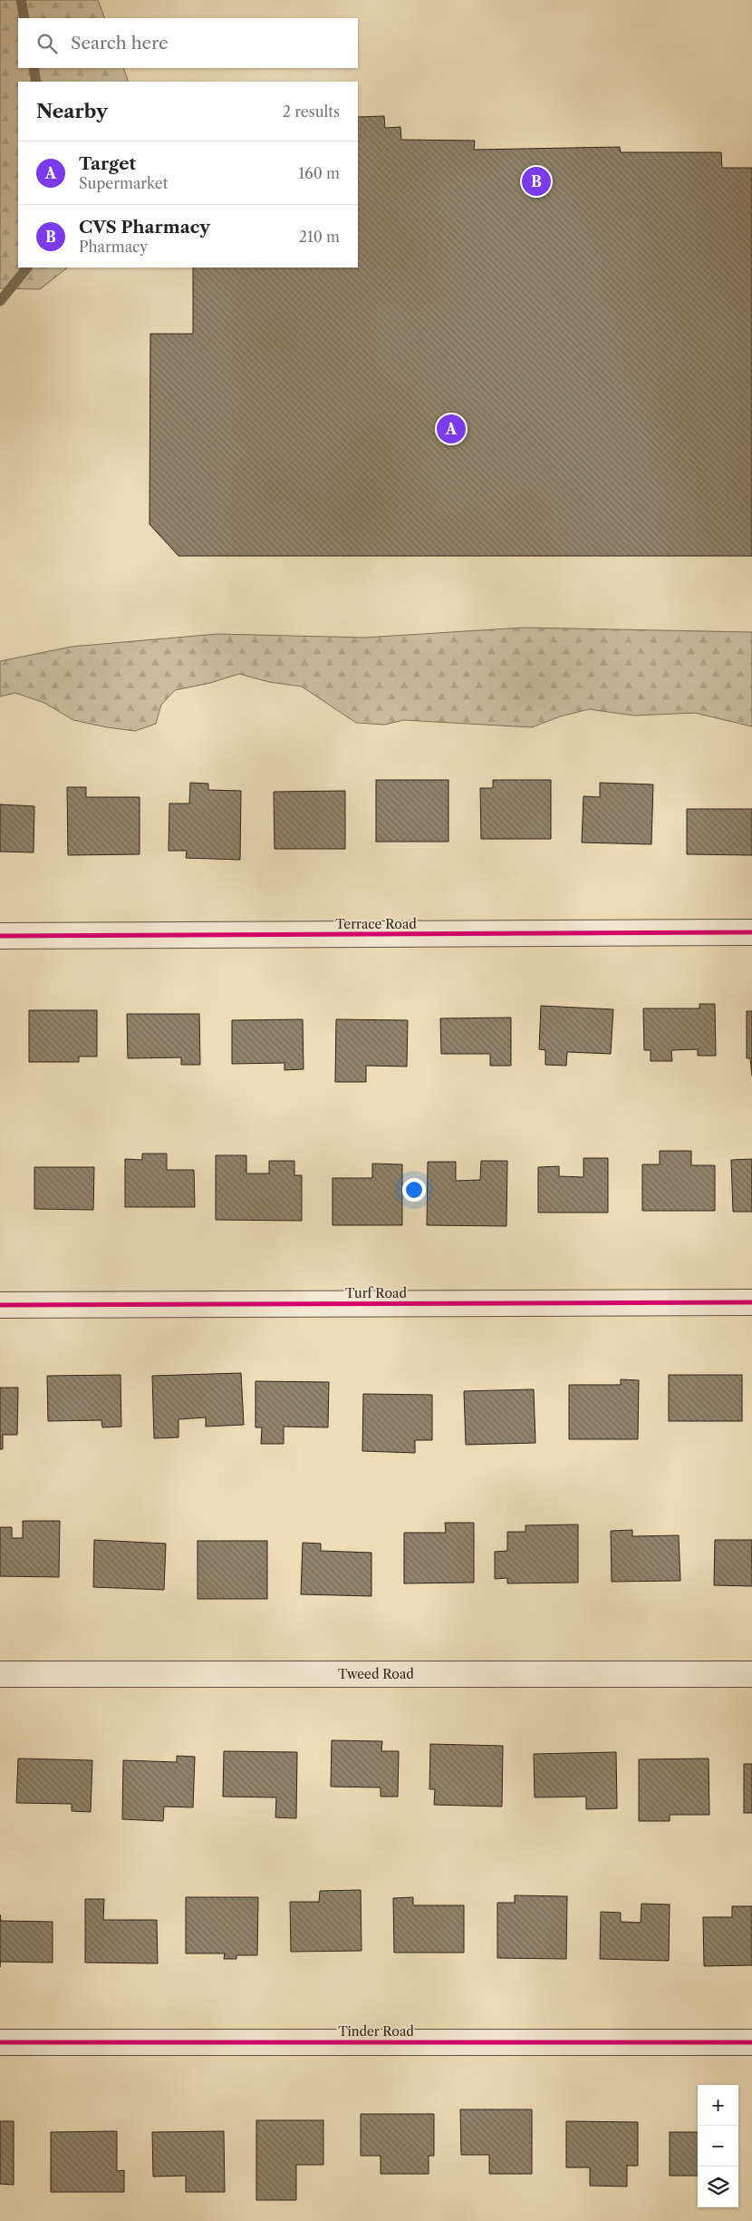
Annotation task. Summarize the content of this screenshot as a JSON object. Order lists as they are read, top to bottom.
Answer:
{
  "streets": {
    "street": [
      "Terrace Road",
      "Turf Road",
      "Tweed Road",
      "Tinder Road"
    ]
  },
  "page": {
    "search": "Search here",
    "heading": ["Nearby", "2 results"],
    "list": [
      {
        "mark": "A",
        "name": "Target",
        "note": "Supermarket",
        "value": "160 m"
      },
      {
        "mark": "B",
        "name": "CVS Pharmacy",
        "note": "Pharmacy",
        "value": "210 m"
      }
    ],
    "pins": ["B", "A"],
    "map_buttons": ["+", "−"]
  }
}
